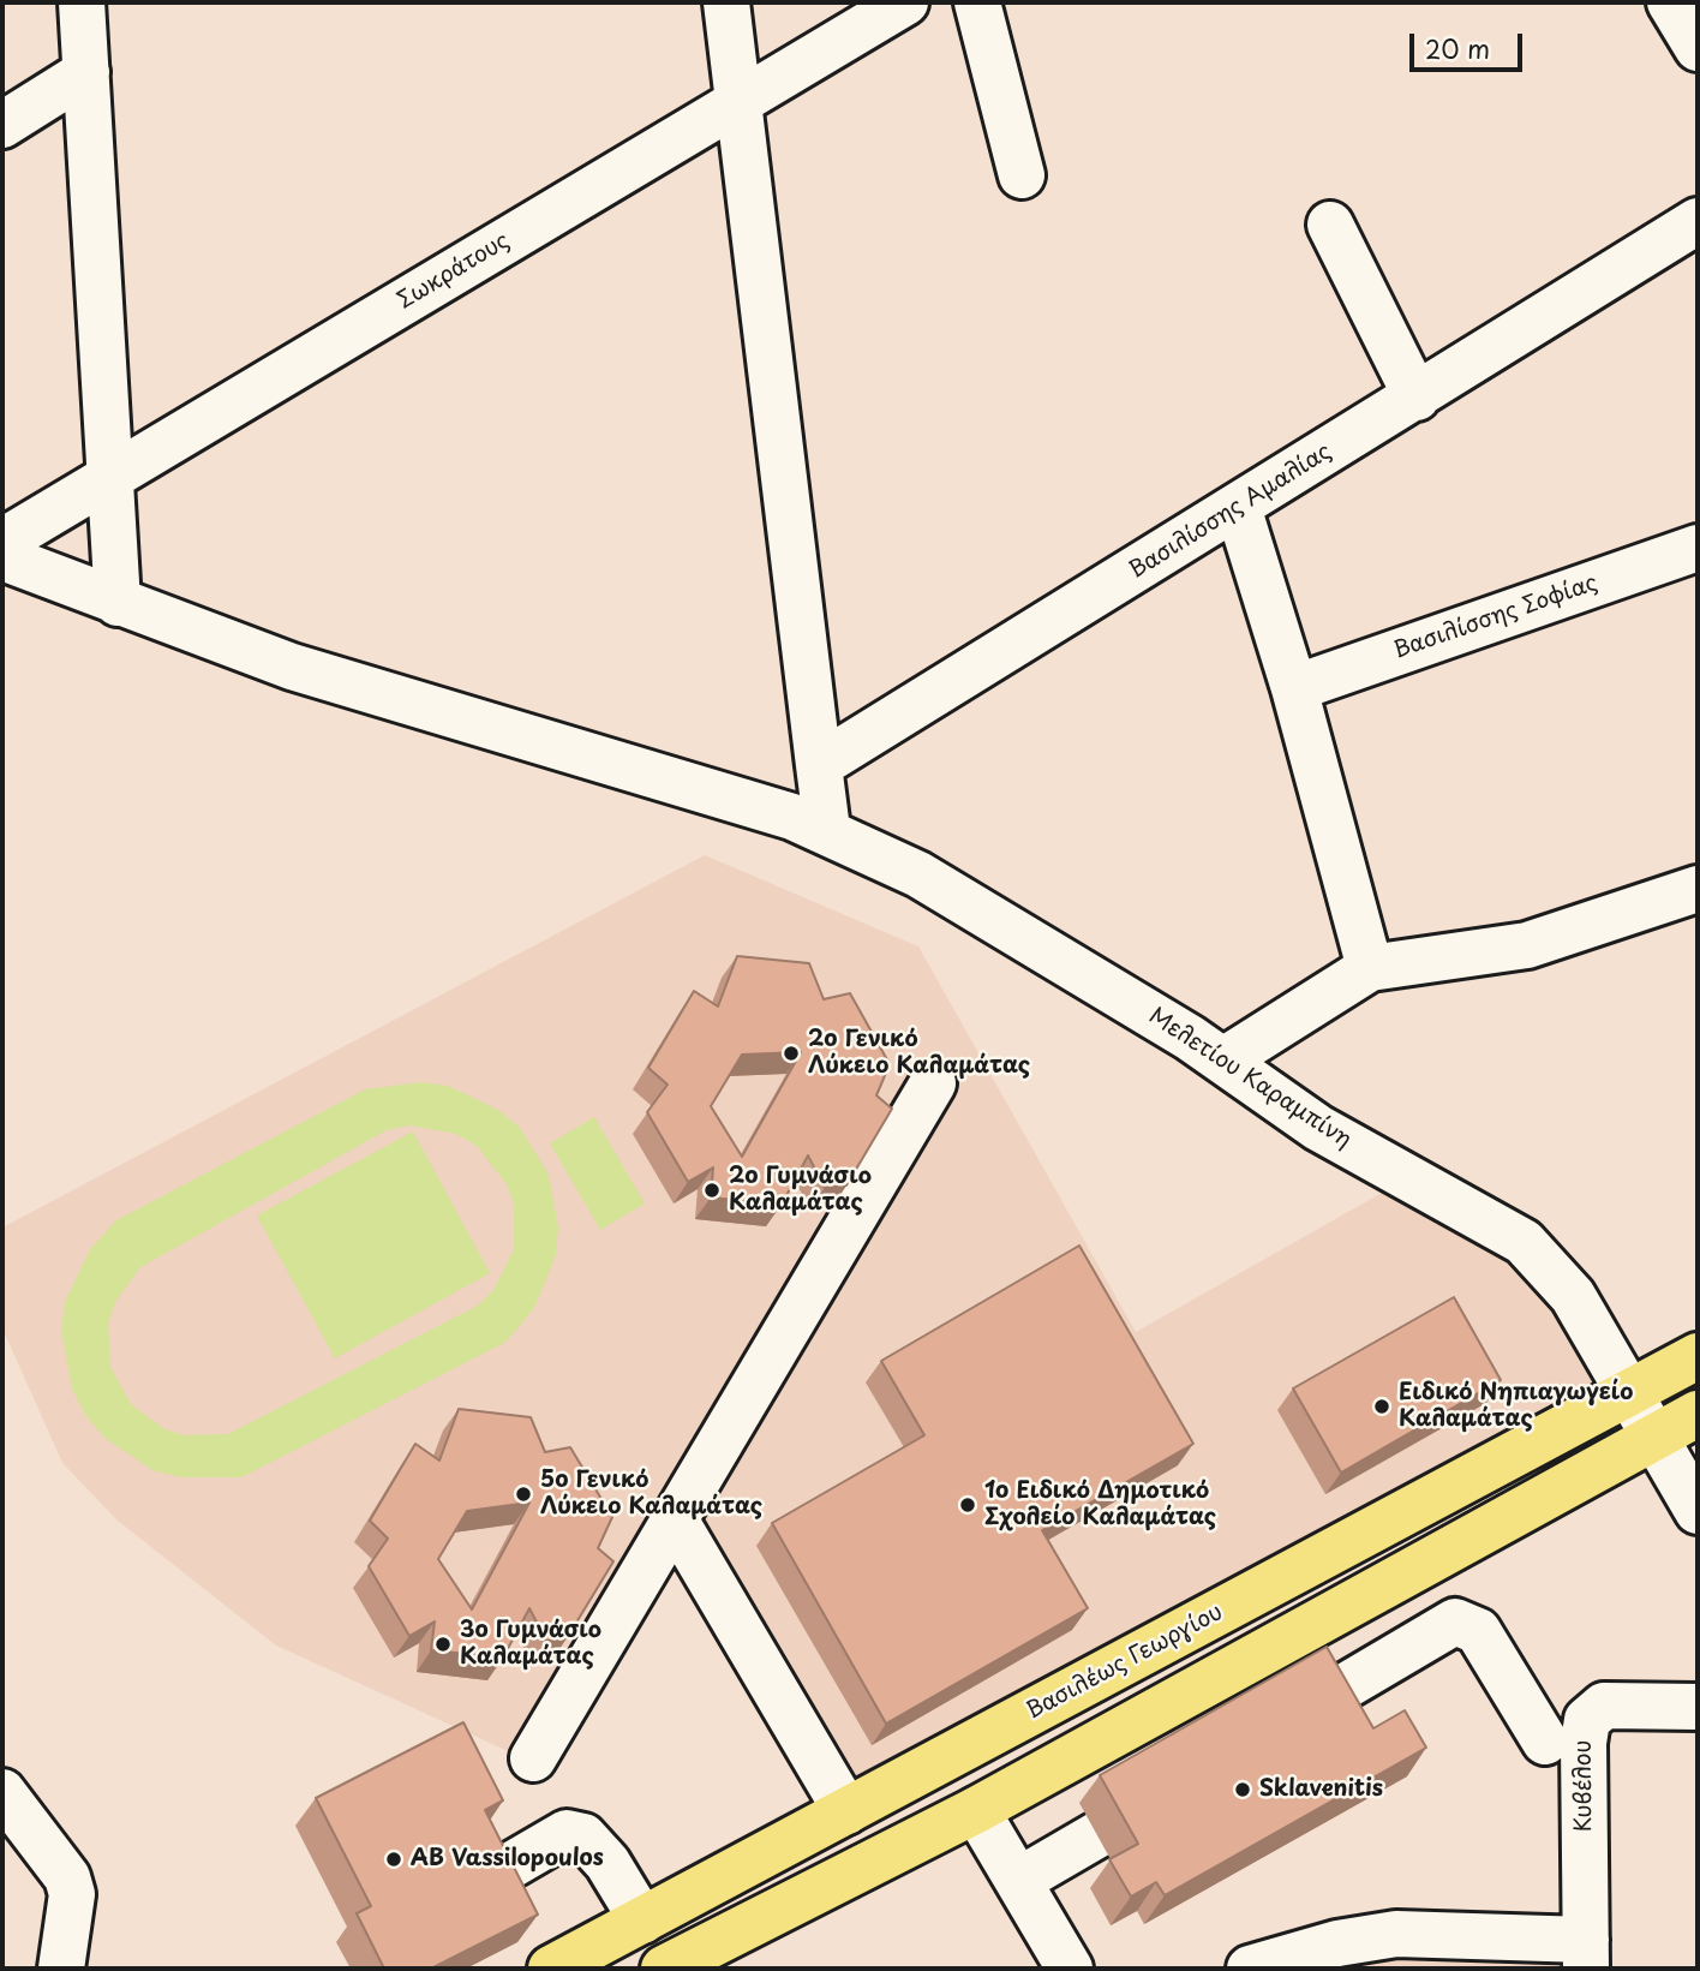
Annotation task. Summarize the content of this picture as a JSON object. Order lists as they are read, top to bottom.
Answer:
{
  "streets": {
    "main road": ["Βασιλέως Γεωργίου"],
    "street": [
      "Σωκράτους",
      "Βασιλίσσης Αμαλίας",
      "Βασιλίσσης Σοφίας",
      "Μελετίου Καραμπίνη",
      "Κυβέλου"
    ]
  },
  "crossings": [
    ["Μελετίου Καραμπίνη", "Βασιλέως Γεωργίου"]
  ],
  "places": [
    "2ο Γενικό Λύκειο Καλαμάτας",
    "2ο Γυμνάσιο Καλαμάτας",
    "Ειδικό Νηπιαγωγείο Καλαμάτας",
    "5ο Γενικό Λύκειο Καλαμάτας",
    "1ο Ειδικό Δημοτικό Σχολείο Καλαμάτας",
    "3ο Γυμνάσιο Καλαμάτας",
    "Sklavenitis",
    "AB Vassilopoulos"
  ],
  "scale_bar": "20 m"
}
